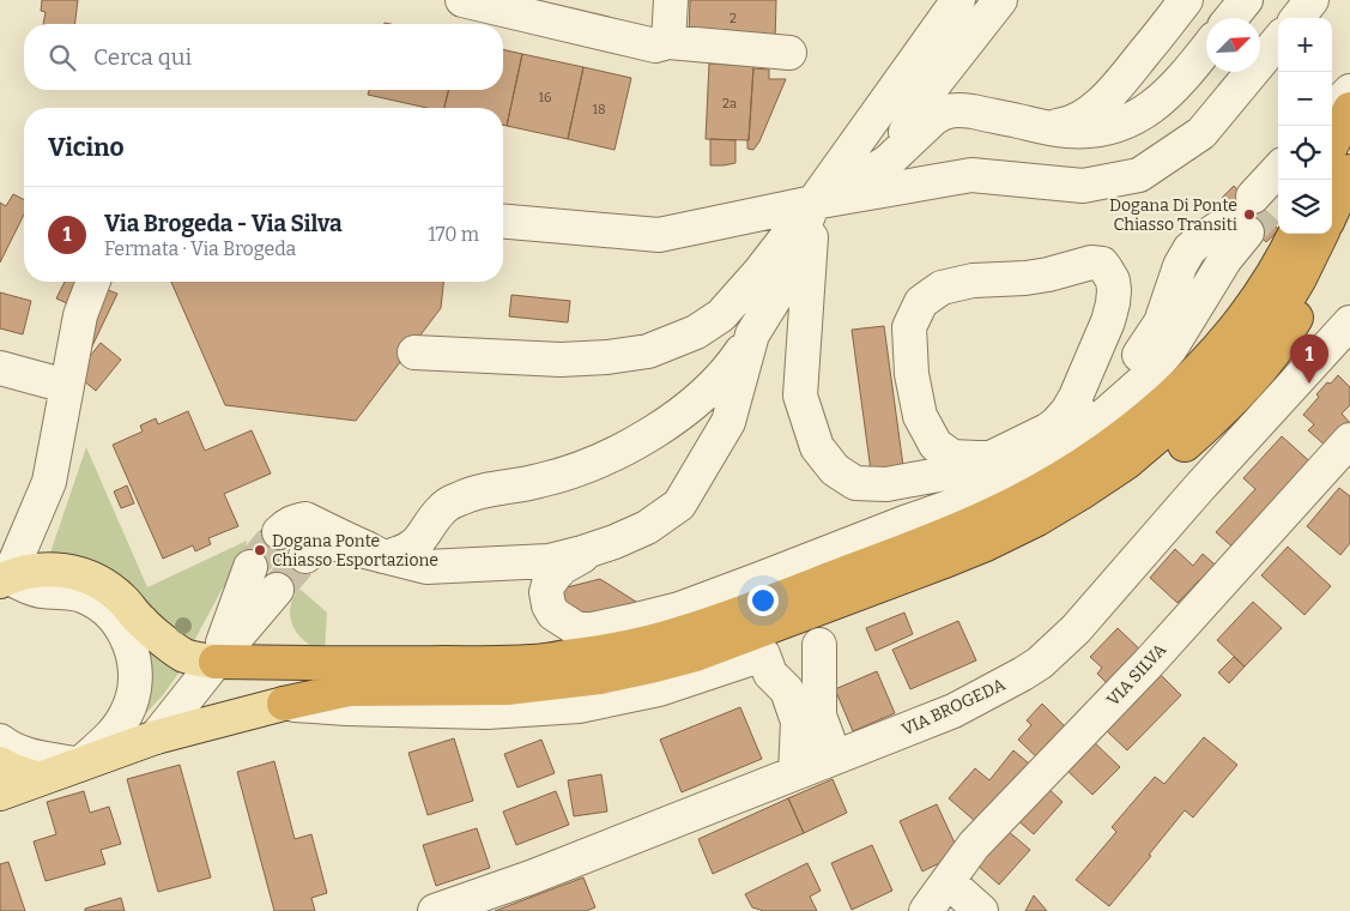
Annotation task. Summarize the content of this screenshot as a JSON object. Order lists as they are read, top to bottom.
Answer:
{
  "streets": {
    "street": ["VIA SILVA", "VIA BROGEDA"]
  },
  "places": ["Dogana Di Ponte Chiasso Transiti", "Dogana Ponte Chiasso Esportazione"],
  "house_numbers": [
    "2",
    "16",
    "2a",
    "18"
  ],
  "north": "top right",
  "page": {
    "map_buttons": ["+", "−"],
    "search": "Cerca qui",
    "heading": "Vicino",
    "list": [
      {
        "mark": "1",
        "name": "Via Brogeda - Via Silva",
        "note": "Fermata · Via Brogeda",
        "value": "170 m"
      }
    ],
    "pins": "1"
  }
}
